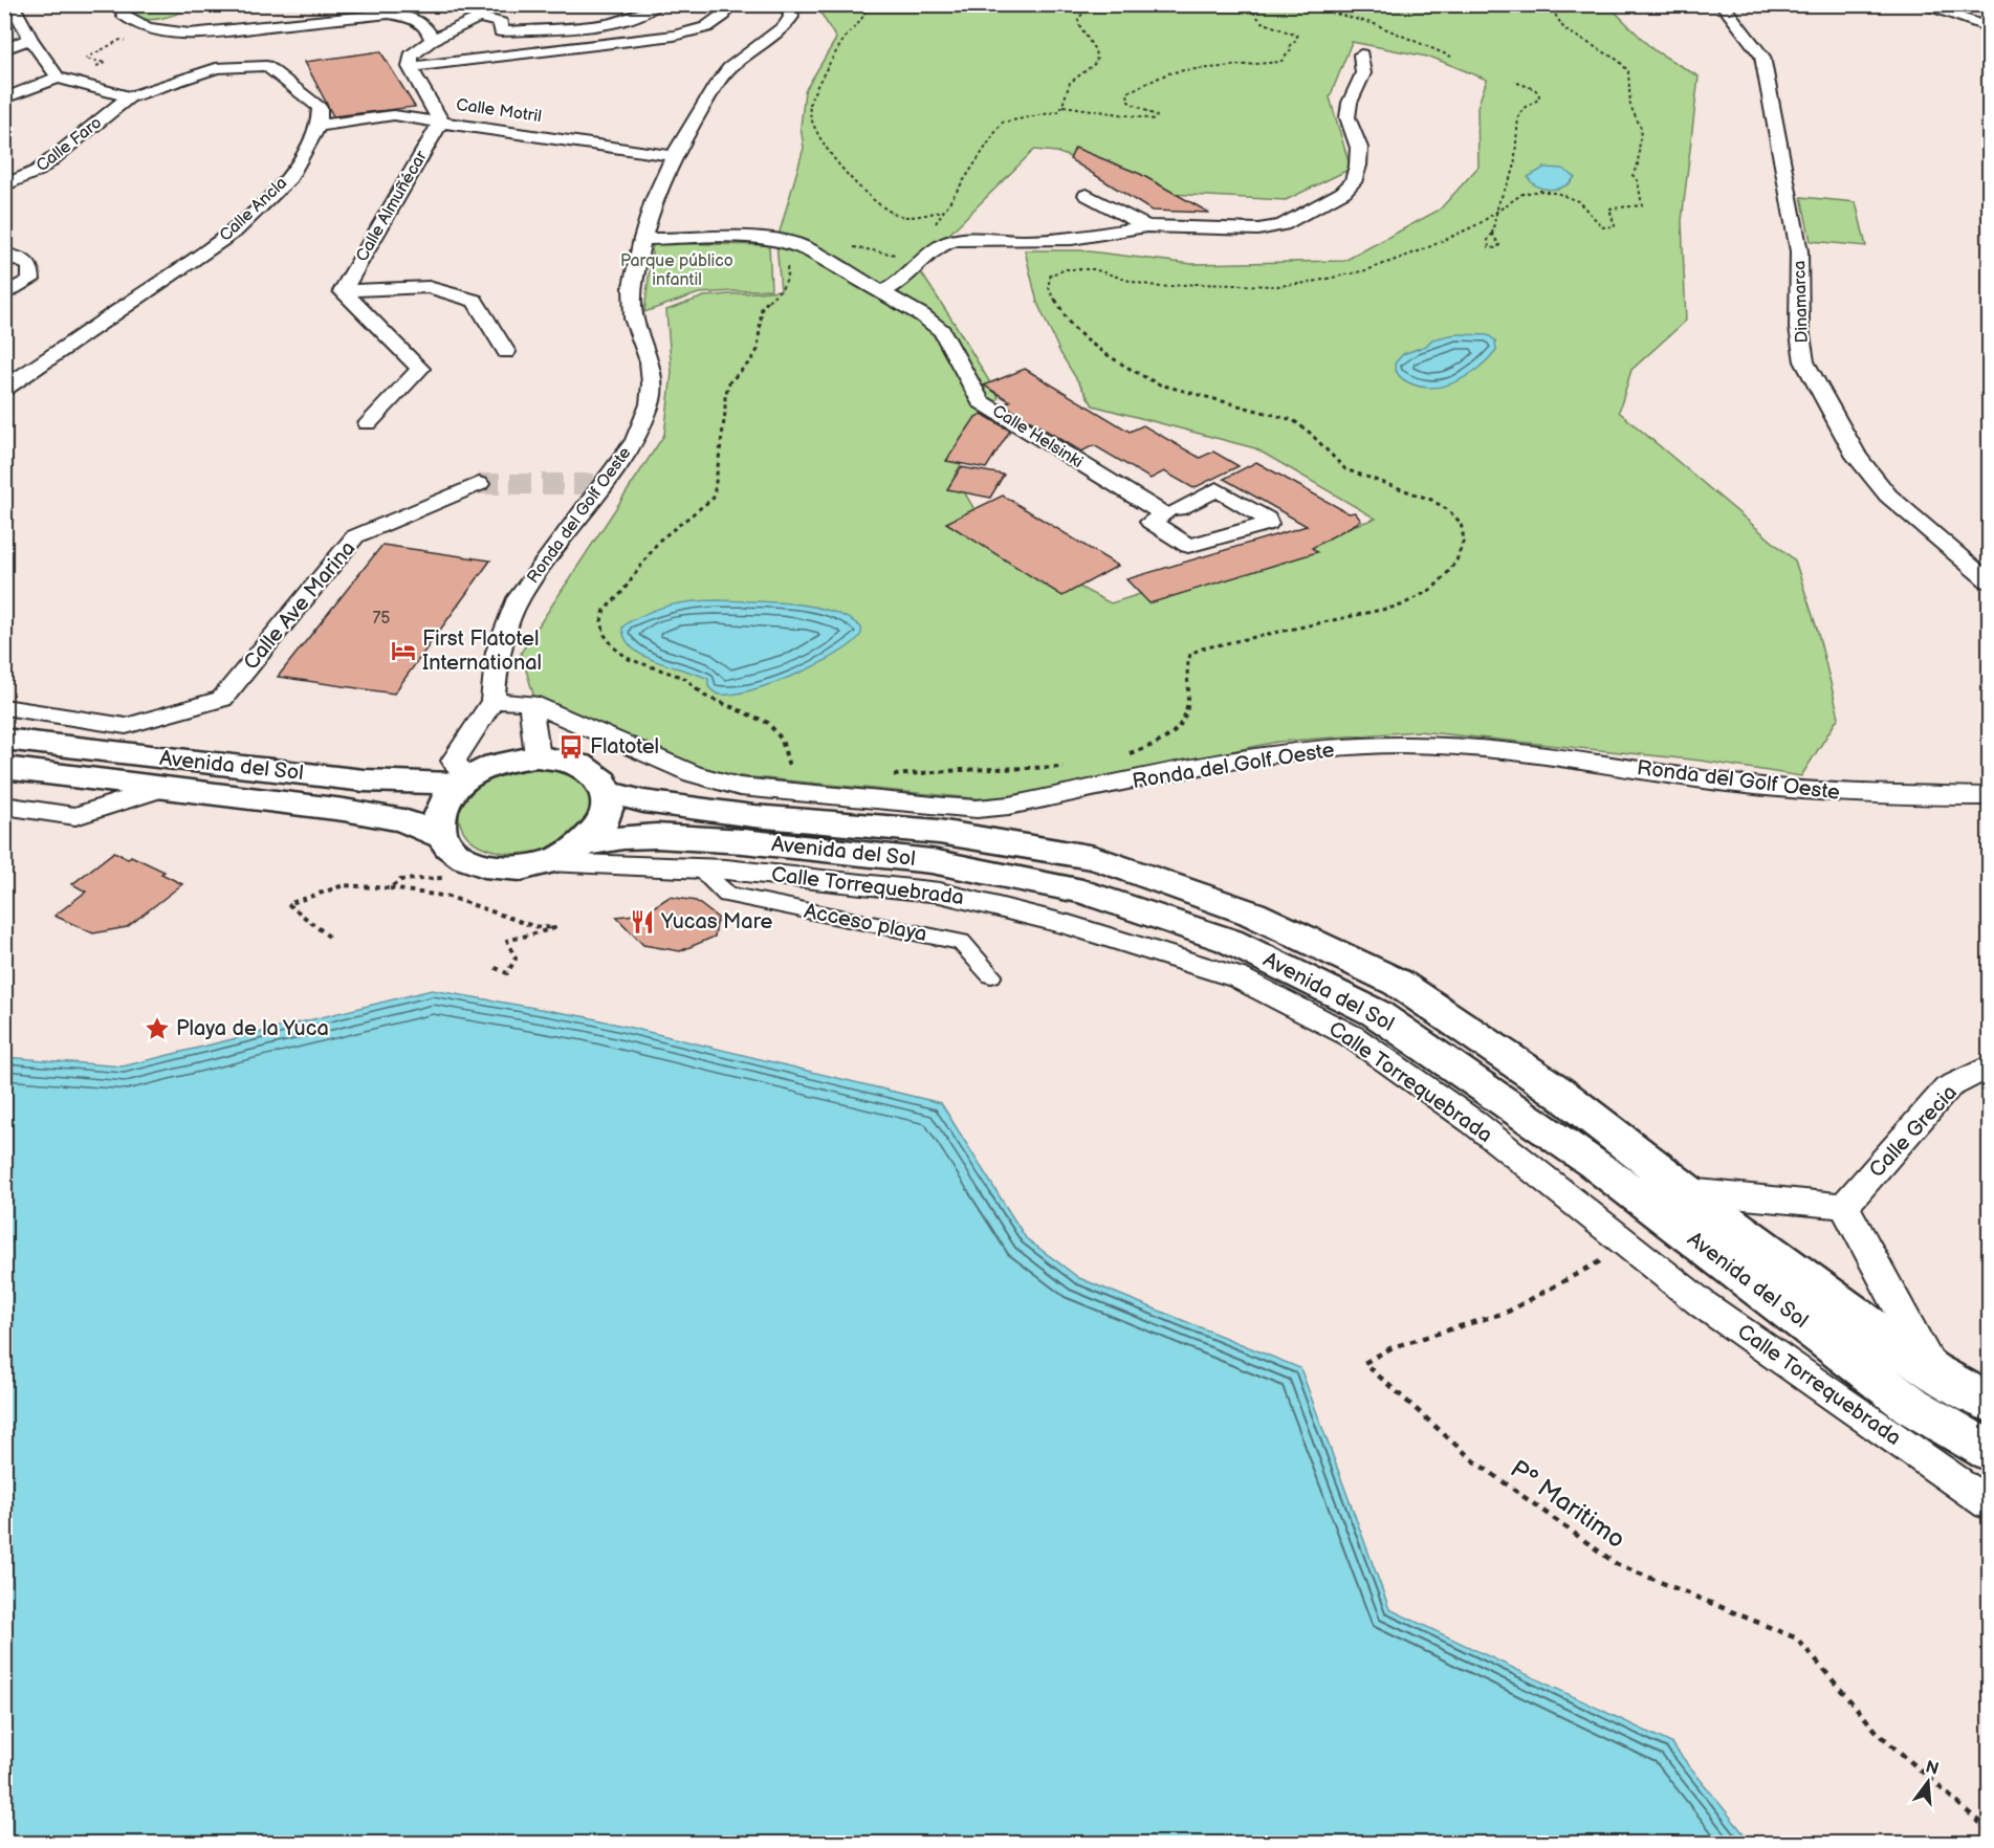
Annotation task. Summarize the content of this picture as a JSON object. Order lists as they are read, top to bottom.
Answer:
{
  "streets": {
    "main road": ["Avenida del Sol"],
    "street": [
      "Calle Motril",
      "Calle Faro",
      "Calle Almuñécar",
      "Calle Ancla",
      "Dinamarca",
      "Calle Helsinki",
      "Ronda del Golf Oeste",
      "Calle Ave Marina",
      "Calle Torrequebrada",
      "Acceso playa",
      "Calle Grecia"
    ],
    "path": ["Pº Maritimo"]
  },
  "crossings": [
    ["Calle Motril", "Calle Almuñécar"],
    ["Calle Motril", "Calle Ancla"],
    ["Calle Motril", "Ronda del Golf Oeste"],
    ["Calle Helsinki", "Ronda del Golf Oeste"],
    ["Ronda del Golf Oeste", "Avenida del Sol"],
    ["Ronda del Golf Oeste", "Calle Torrequebrada"],
    ["Calle Ave Marina", "Avenida del Sol"],
    ["Avenida del Sol", "Calle Torrequebrada"],
    ["Calle Torrequebrada", "Acceso playa"],
    ["Calle Torrequebrada", "Pº Maritimo"]
  ],
  "parks": ["Parque público infantil"],
  "places": {
    "hotel": ["First Flatotel International"],
    "bus stop": ["Flatotel"],
    "restaurant": ["Yucas Mare"],
    "place": ["Playa de la Yuca"]
  },
  "house_numbers": ["75"],
  "north": "top"
}
